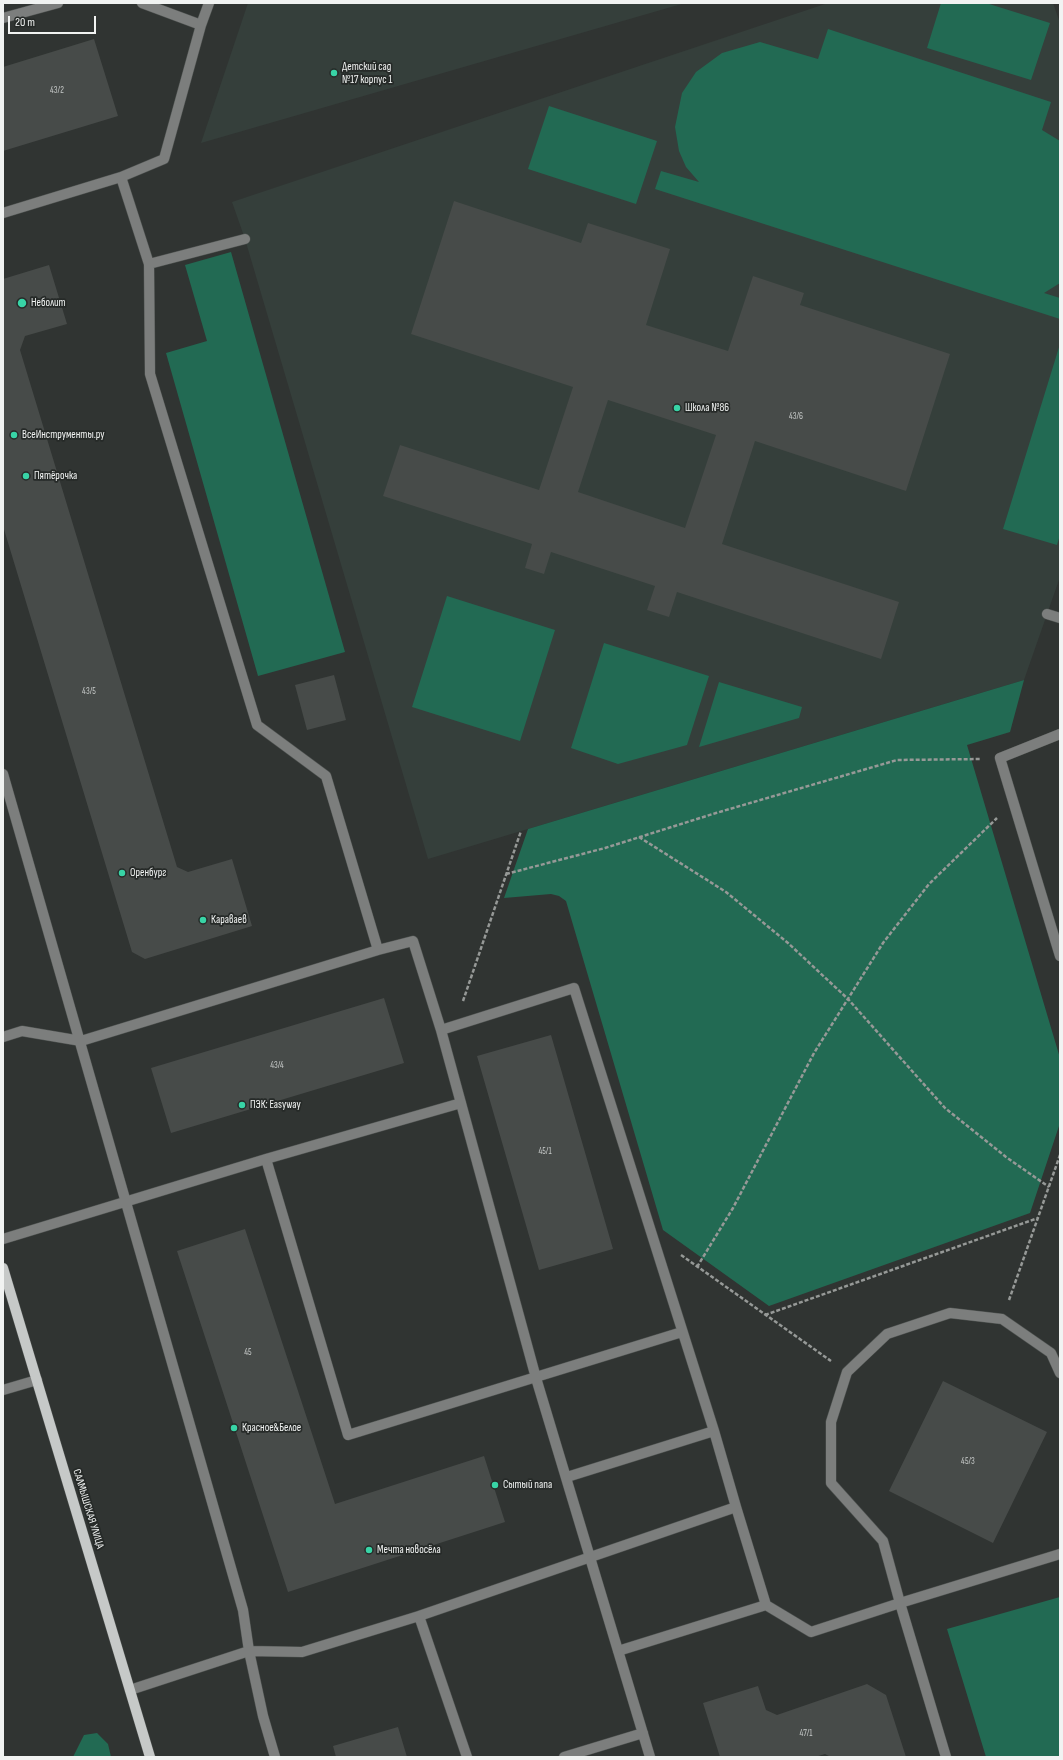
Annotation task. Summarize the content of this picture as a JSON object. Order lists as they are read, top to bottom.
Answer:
{
  "streets": {
    "main road": ["САЛМЫШСКАЯ УЛИЦА"]
  },
  "places": [
    "Детский сад №17 корпус 1",
    "Неболит",
    "Школа №86",
    "ВсеИнструменты.ру",
    "Пятёрочка",
    "Оренбург",
    "Караваев",
    "ПЭК: Easyway",
    "Красное&Белое",
    "Сытый папа",
    "Мечта новосёла"
  ],
  "house_numbers": [
    "43/2",
    "43/6",
    "43/5",
    "43/4",
    "45/1",
    "45",
    "45/3",
    "47/1"
  ],
  "scale_bar": "20 m"
}
